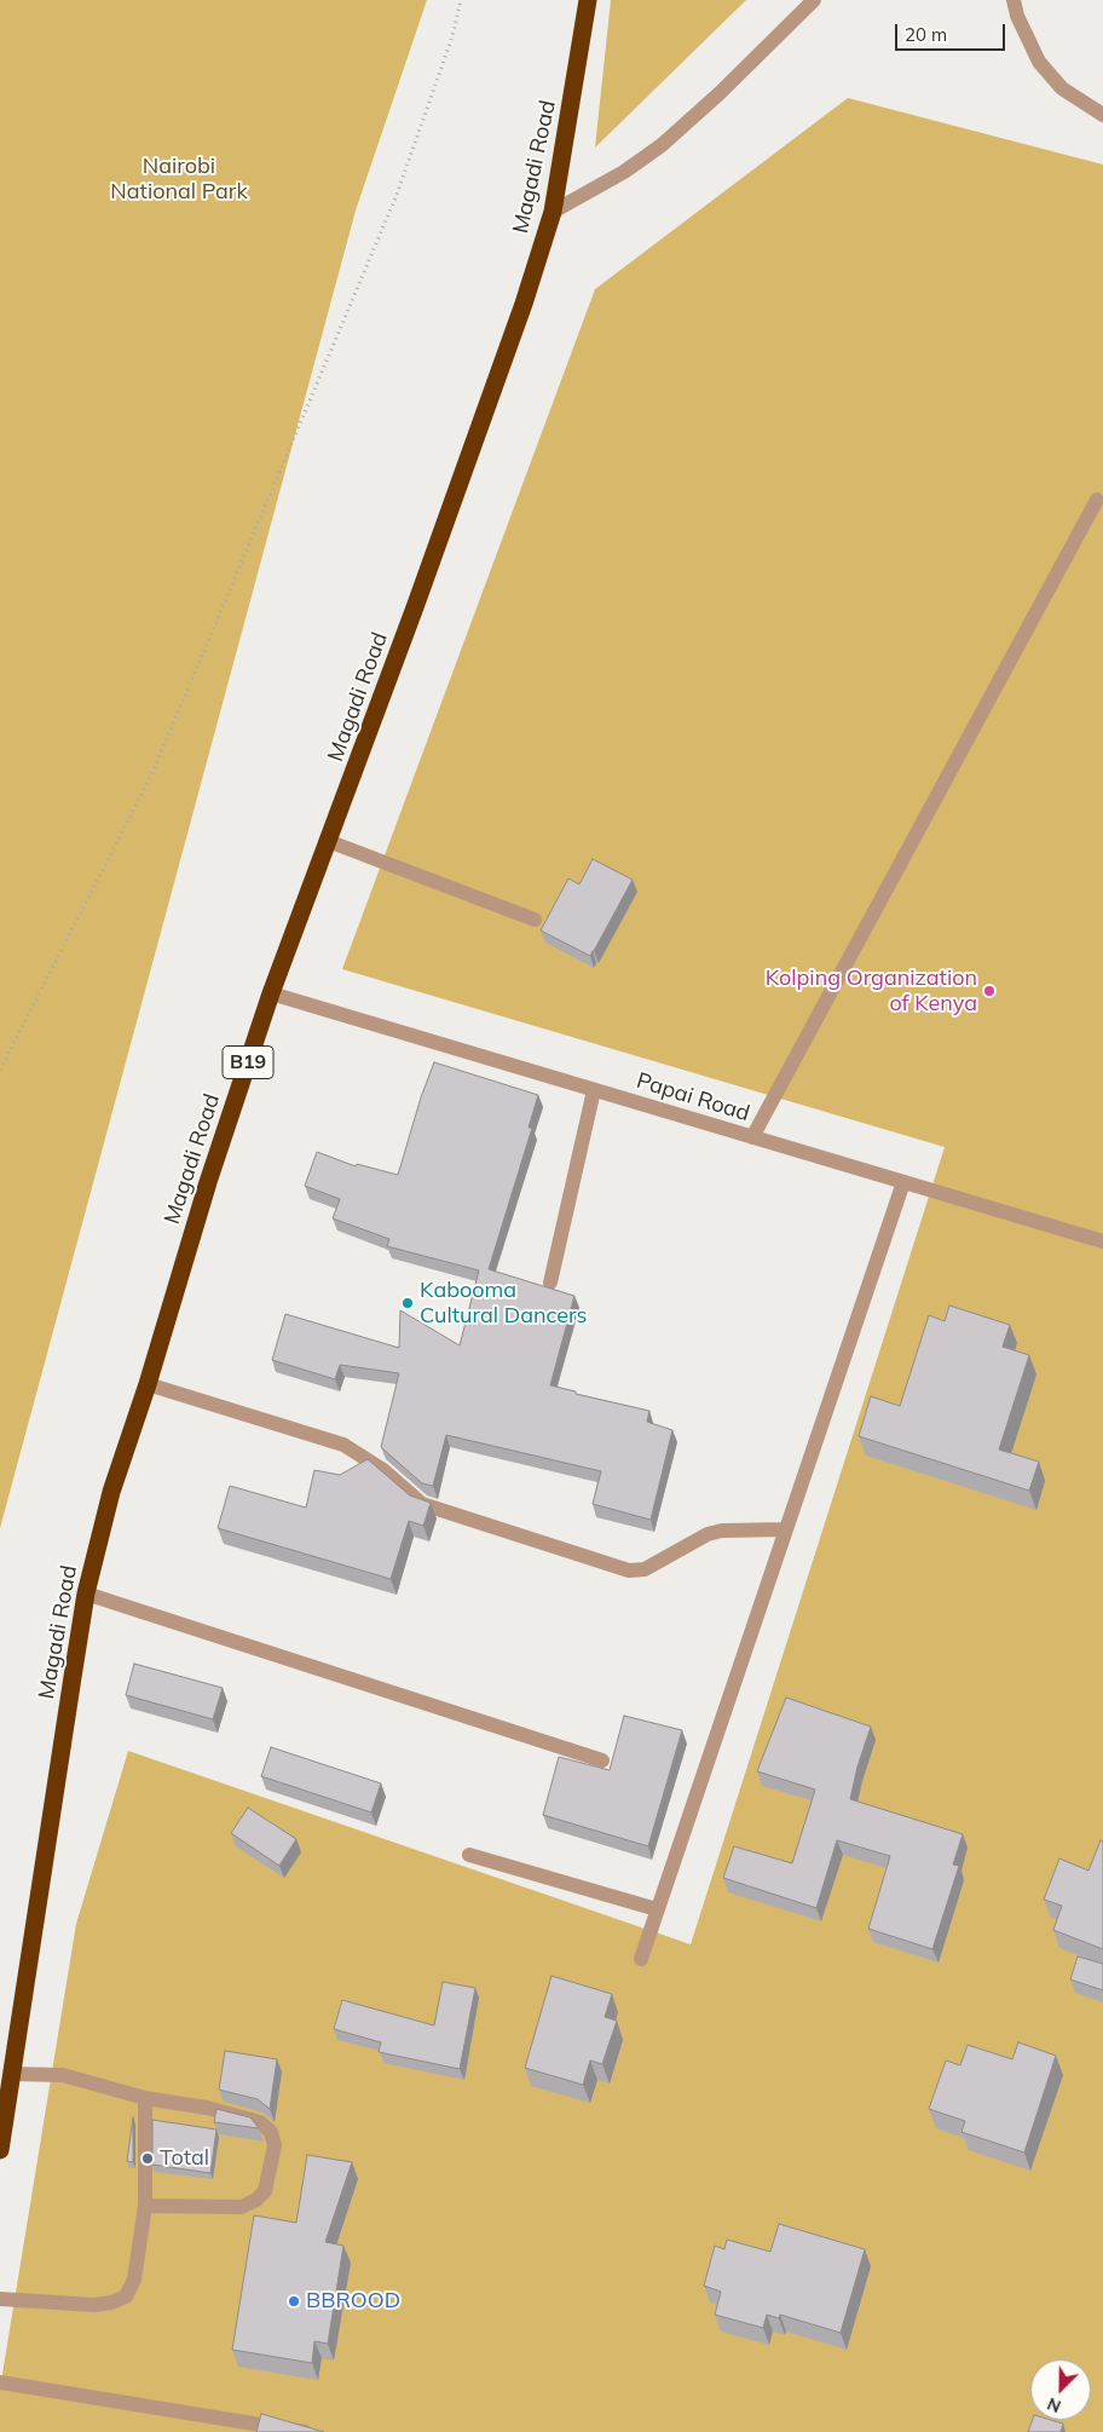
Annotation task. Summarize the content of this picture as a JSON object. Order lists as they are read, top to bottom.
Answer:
{
  "streets": {
    "highway": ["Magadi Road", "B19"],
    "street": ["Papai Road"]
  },
  "crossings": [
    ["Magadi Road", "Papai Road"]
  ],
  "parks": ["Nairobi National Park"],
  "places": [
    "Kolping Organization of Kenya",
    "Kabooma Cultural Dancers",
    "Total",
    "BBROOD"
  ],
  "scale_bar": "20 m",
  "north": "bottom left"
}
